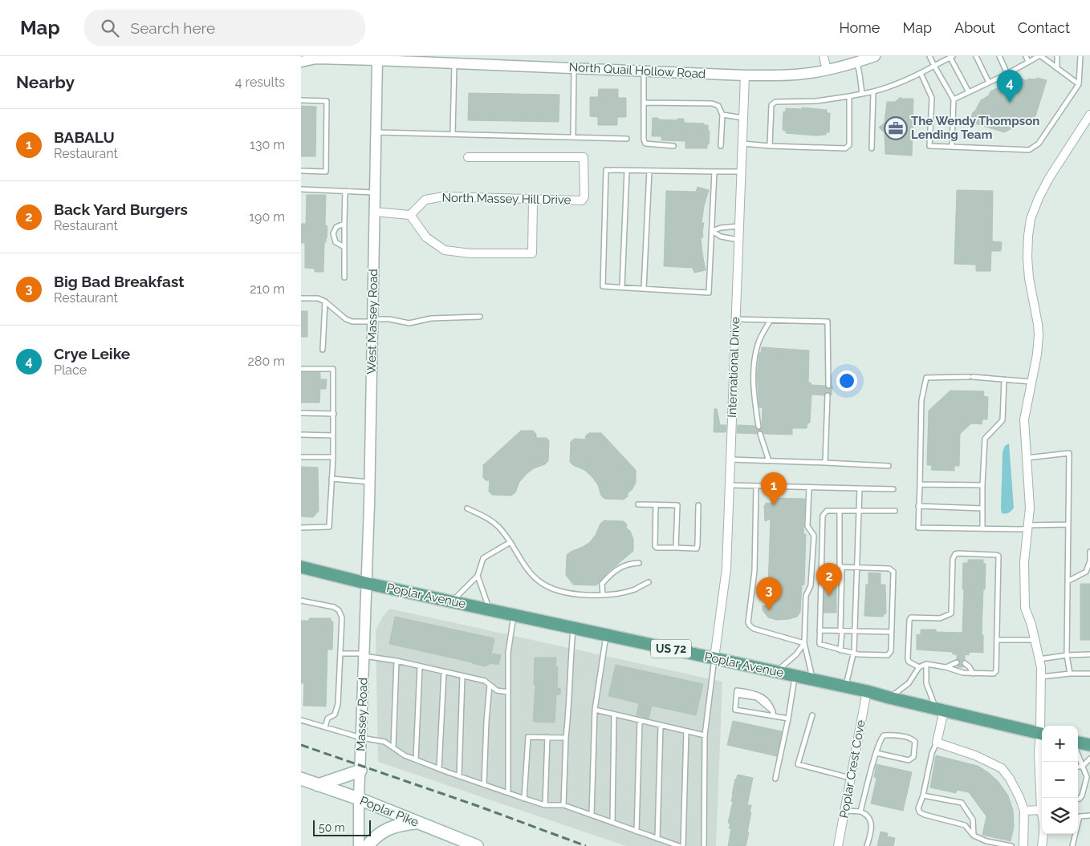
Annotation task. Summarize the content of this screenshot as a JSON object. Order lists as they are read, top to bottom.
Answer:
{
  "streets": {
    "main road": ["Poplar Avenue", "US 72", "Poplar Pike"],
    "street": [
      "North Quail Hollow Road",
      "North Massey Hill Drive",
      "West Massey Road",
      "International Drive",
      "Massey Road",
      "Poplar Crest Cove"
    ]
  },
  "crossings": [
    ["North Quail Hollow Road", "West Massey Road"],
    ["North Quail Hollow Road", "International Drive"],
    ["West Massey Road", "Poplar Avenue"],
    ["West Massey Road", "Massey Road"],
    ["International Drive", "Poplar Avenue"],
    ["Poplar Avenue", "Massey Road"],
    ["Poplar Avenue", "Poplar Crest Cove"],
    ["Massey Road", "Poplar Pike"]
  ],
  "places": {
    "office": ["The Wendy Thompson Lending Team"]
  },
  "scale_bar": "50 m",
  "page": {
    "header": "Map",
    "search": "Search here",
    "nav": [
      "Home",
      "Map",
      "About",
      "Contact"
    ],
    "heading": ["Nearby", "4 results"],
    "pins": [
      "4",
      "1",
      "2",
      "3"
    ],
    "list": [
      {
        "mark": "1",
        "name": "BABALU",
        "note": "Restaurant",
        "value": "130 m"
      },
      {
        "mark": "2",
        "name": "Back Yard Burgers",
        "note": "Restaurant",
        "value": "190 m"
      },
      {
        "mark": "3",
        "name": "Big Bad Breakfast",
        "note": "Restaurant",
        "value": "210 m"
      },
      {
        "mark": "4",
        "name": "Crye Leike",
        "note": "Place",
        "value": "280 m"
      }
    ],
    "map_buttons": ["+", "−"],
    "scale": "50 m"
  }
}
